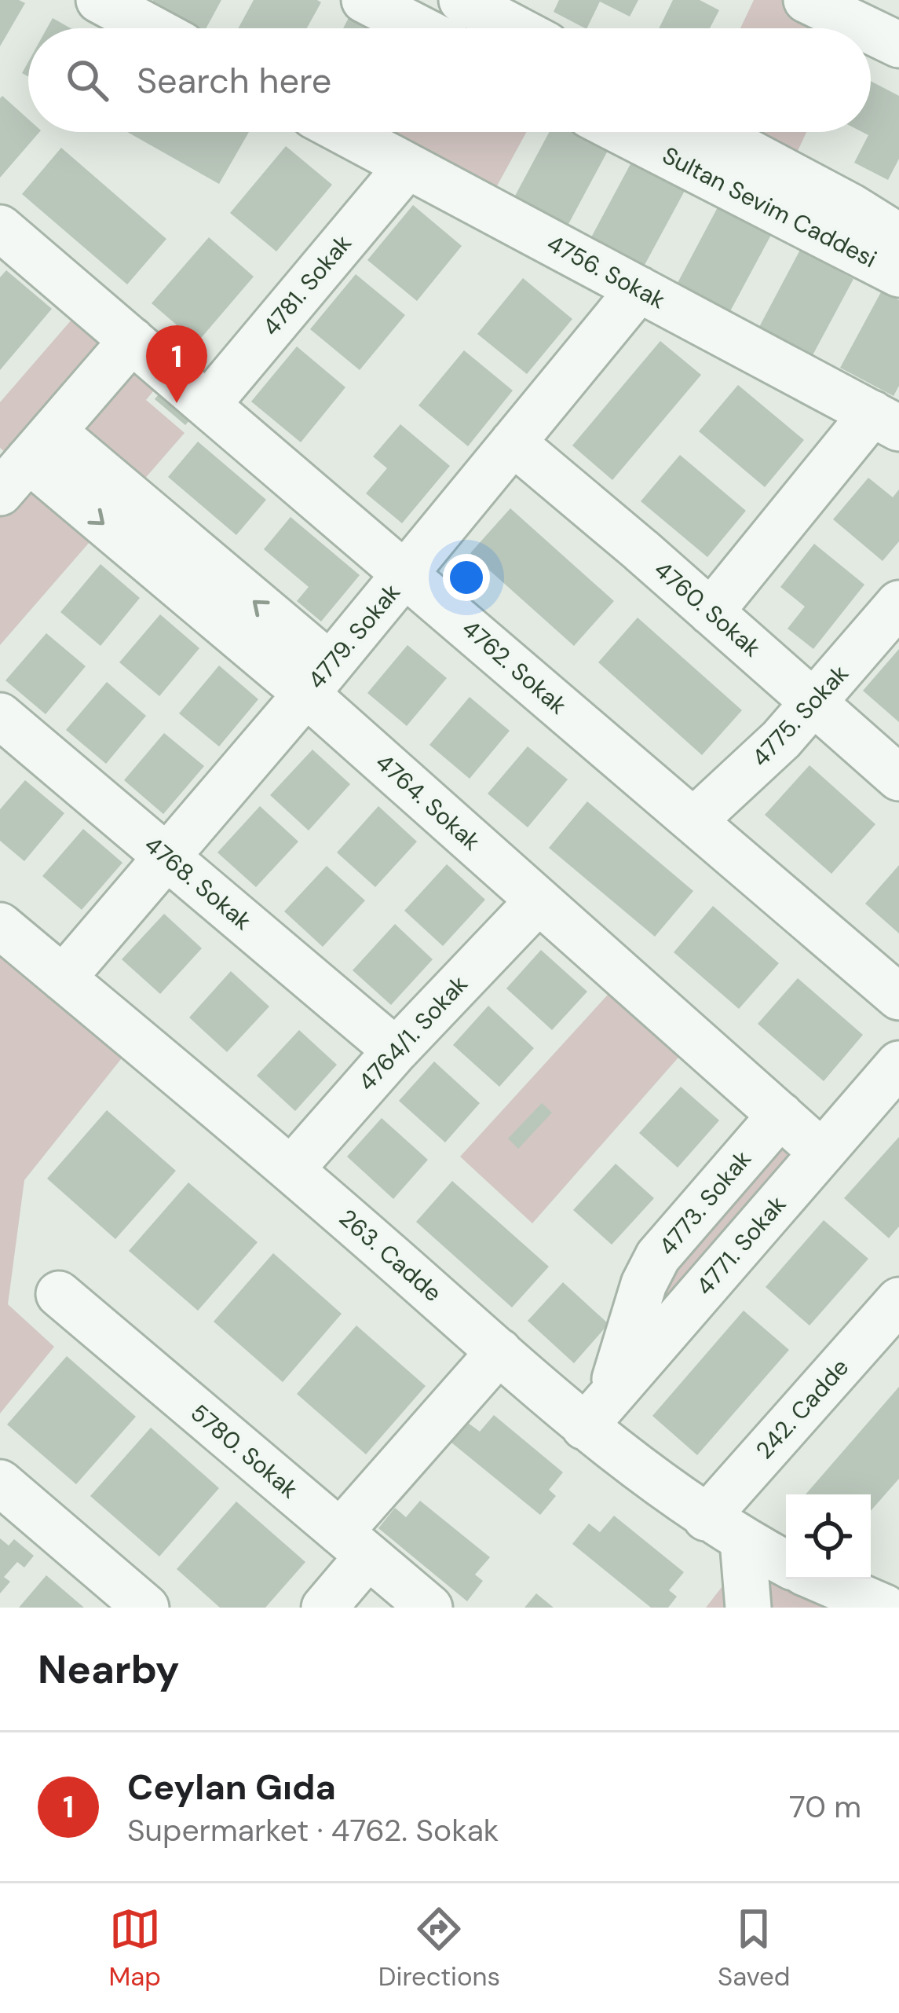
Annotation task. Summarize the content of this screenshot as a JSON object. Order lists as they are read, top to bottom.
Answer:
{
  "streets": {
    "street": [
      "Sultan Sevim Caddesi",
      "4756. Sokak",
      "4781. Sokak",
      "4760. Sokak",
      "4779. Sokak",
      "4762. Sokak",
      "4775. Sokak",
      "4764. Sokak",
      "4768. Sokak",
      "4764/1. Sokak",
      "4773. Sokak",
      "4771. Sokak",
      "263. Cadde",
      "242. Cadde",
      "5780. Sokak"
    ]
  },
  "crossings": [
    ["4756. Sokak", "4781. Sokak"],
    ["4756. Sokak", "4779. Sokak"],
    ["4781. Sokak", "4762. Sokak"],
    ["4760. Sokak", "4779. Sokak"],
    ["4760. Sokak", "4775. Sokak"],
    ["4779. Sokak", "4762. Sokak"],
    ["4779. Sokak", "4764. Sokak"],
    ["4779. Sokak", "4768. Sokak"],
    ["4779. Sokak", "263. Cadde"],
    ["4762. Sokak", "4775. Sokak"],
    ["4764. Sokak", "4764/1. Sokak"],
    ["4764. Sokak", "4773. Sokak"],
    ["4764. Sokak", "4771. Sokak"],
    ["4768. Sokak", "4764/1. Sokak"],
    ["4764/1. Sokak", "263. Cadde"],
    ["4773. Sokak", "4771. Sokak"],
    ["4773. Sokak", "263. Cadde"],
    ["4771. Sokak", "263. Cadde"],
    ["263. Cadde", "242. Cadde"]
  ],
  "page": {
    "search": "Search here",
    "pins": "1",
    "heading": "Nearby",
    "list": [
      {
        "mark": "1",
        "name": "Ceylan Gıda",
        "note": "Supermarket · 4762. Sokak",
        "value": "70 m"
      }
    ],
    "nav": ["Map", "Directions", "Saved"]
  }
}
